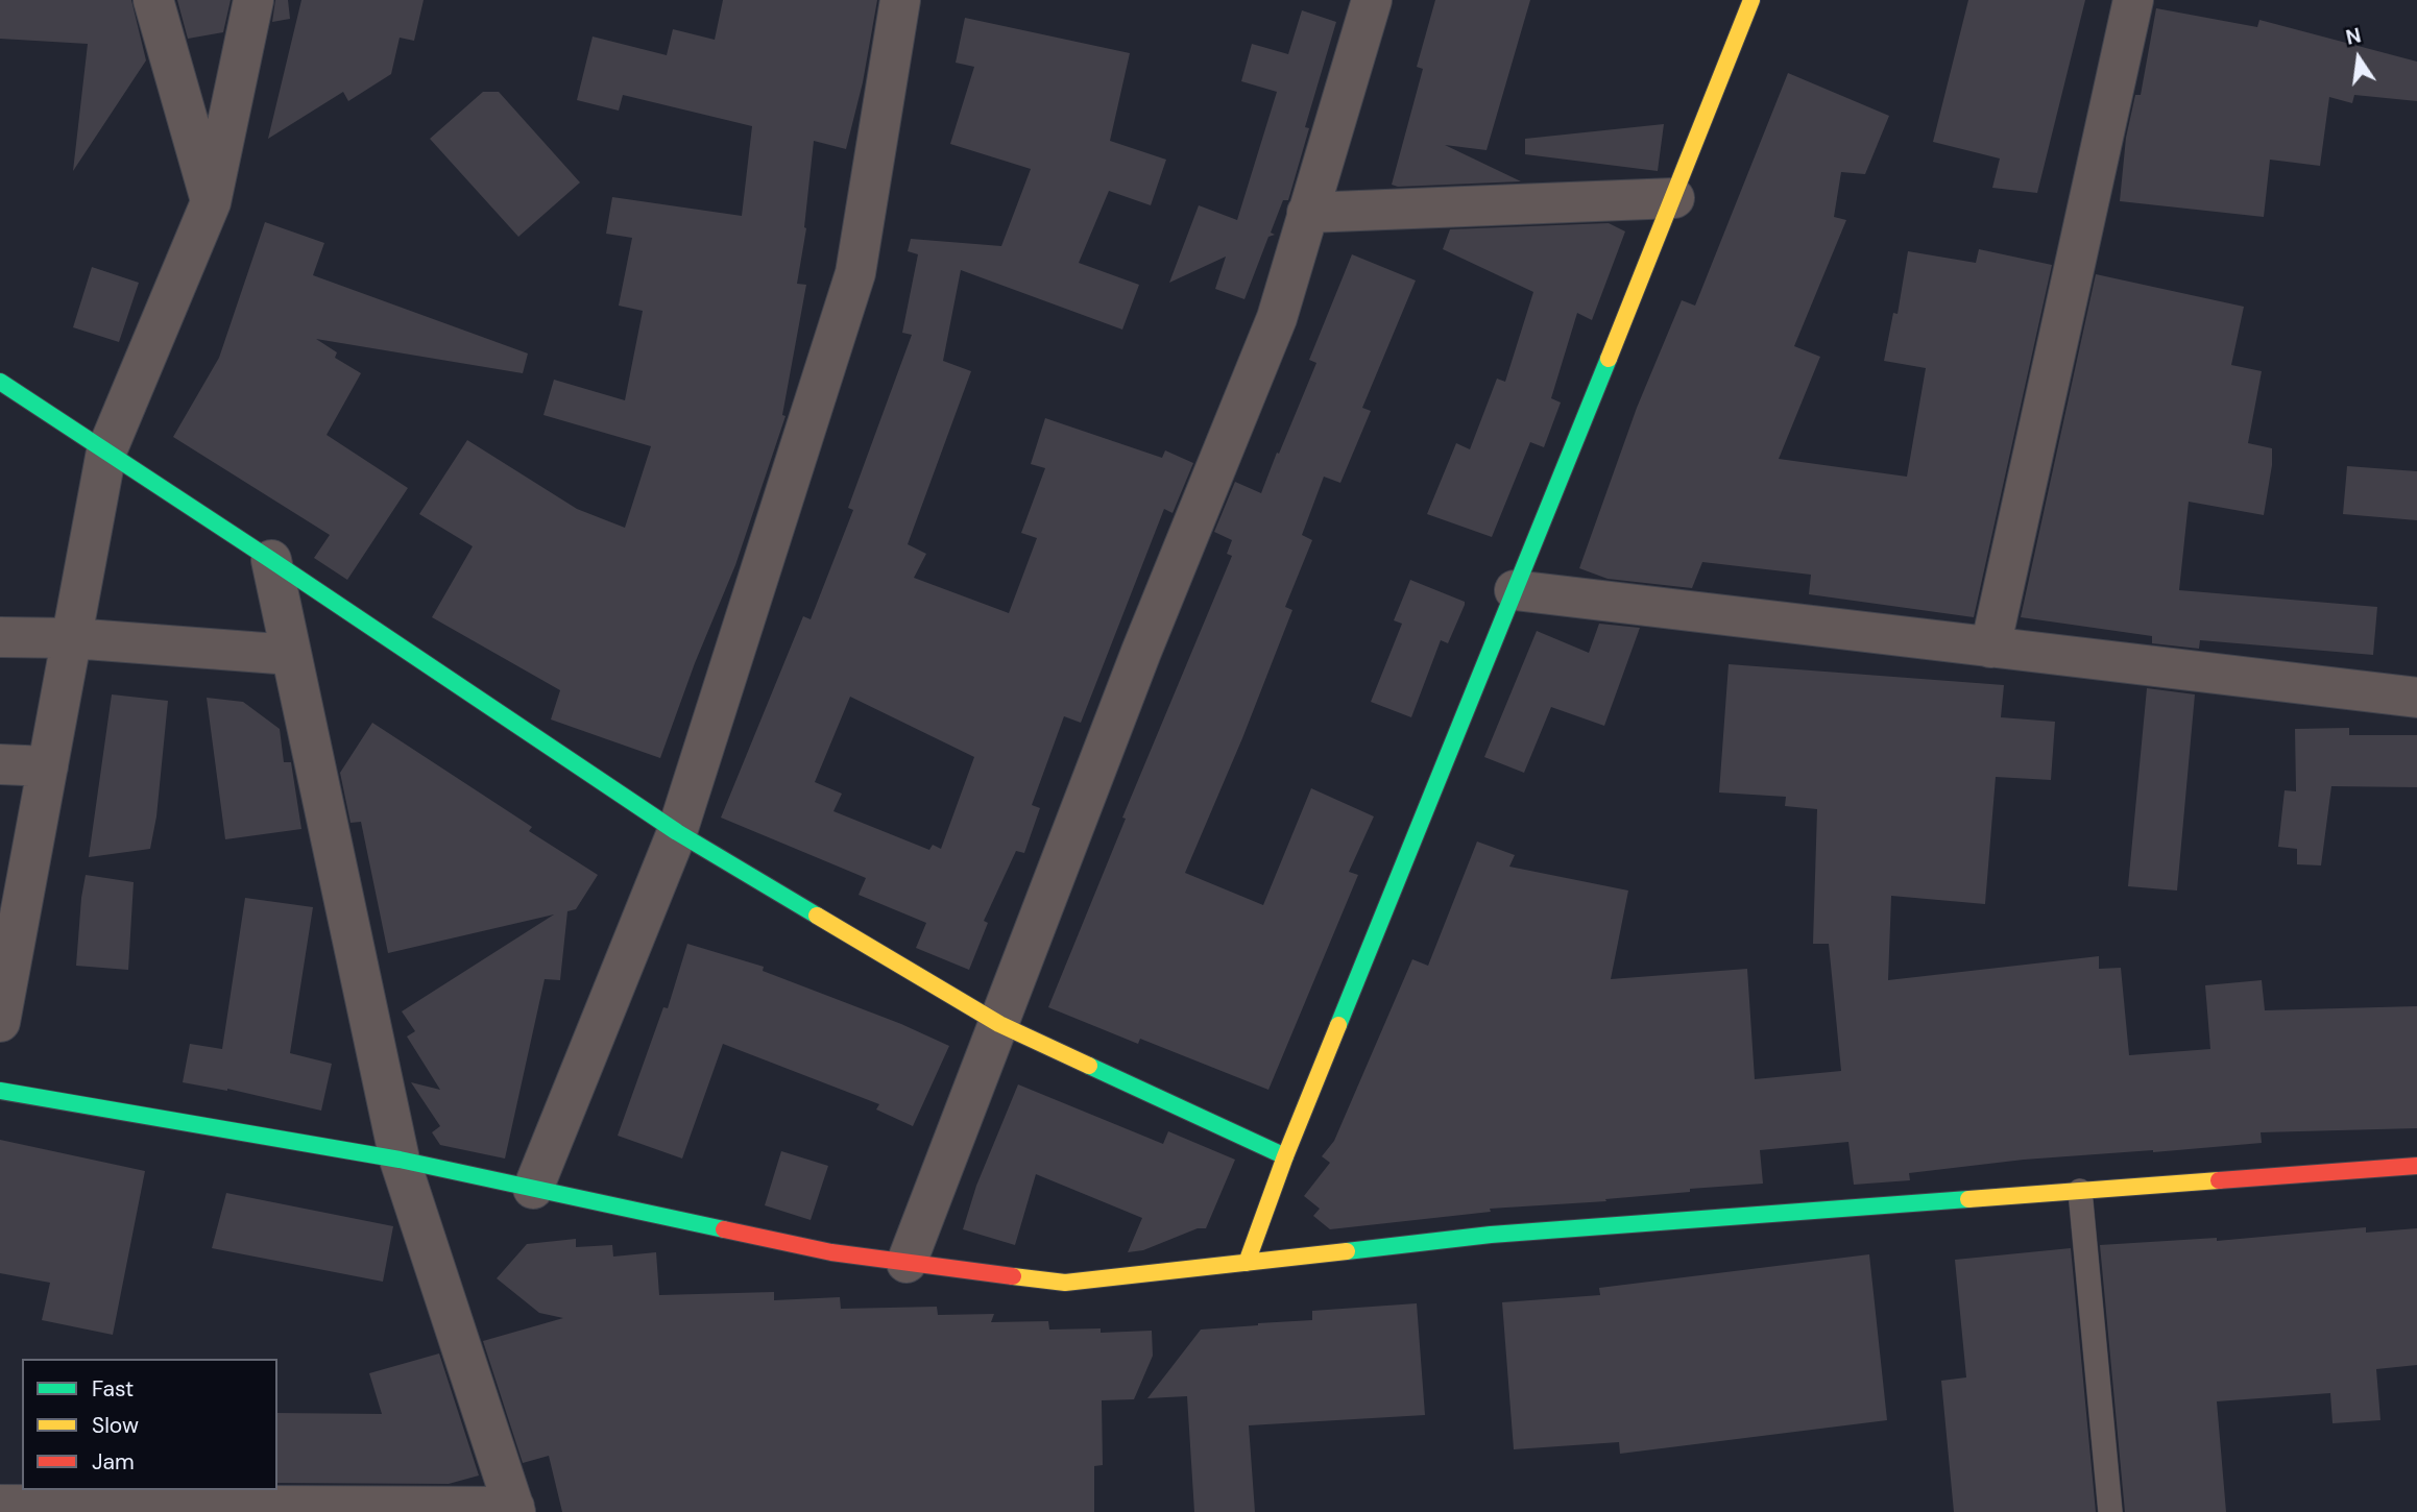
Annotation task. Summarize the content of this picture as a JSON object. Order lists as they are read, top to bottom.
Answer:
{
  "legend": ["Fast", "Slow", "Jam"],
  "north": "top"
}
